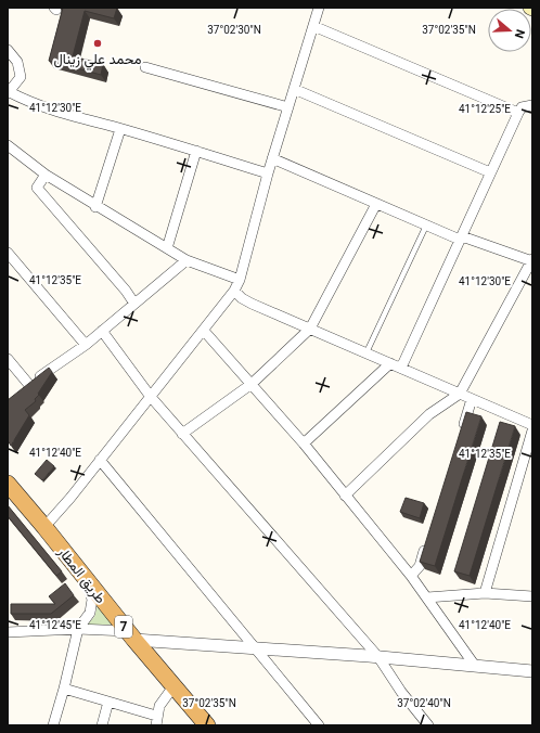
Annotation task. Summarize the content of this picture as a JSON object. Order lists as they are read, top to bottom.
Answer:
{
  "streets": {
    "highway": ["طريق المطار", "7"]
  },
  "places": ["محمد علي زينال"],
  "north": "right",
  "coordinates": [
    "37°02'30\"N",
    "37°02'35\"N",
    "41°12'30\"E",
    "41°12'25\"E",
    "41°12'35\"E",
    "41°12'40\"E",
    "41°12'45\"E",
    "37°02'40\"N"
  ]
}
